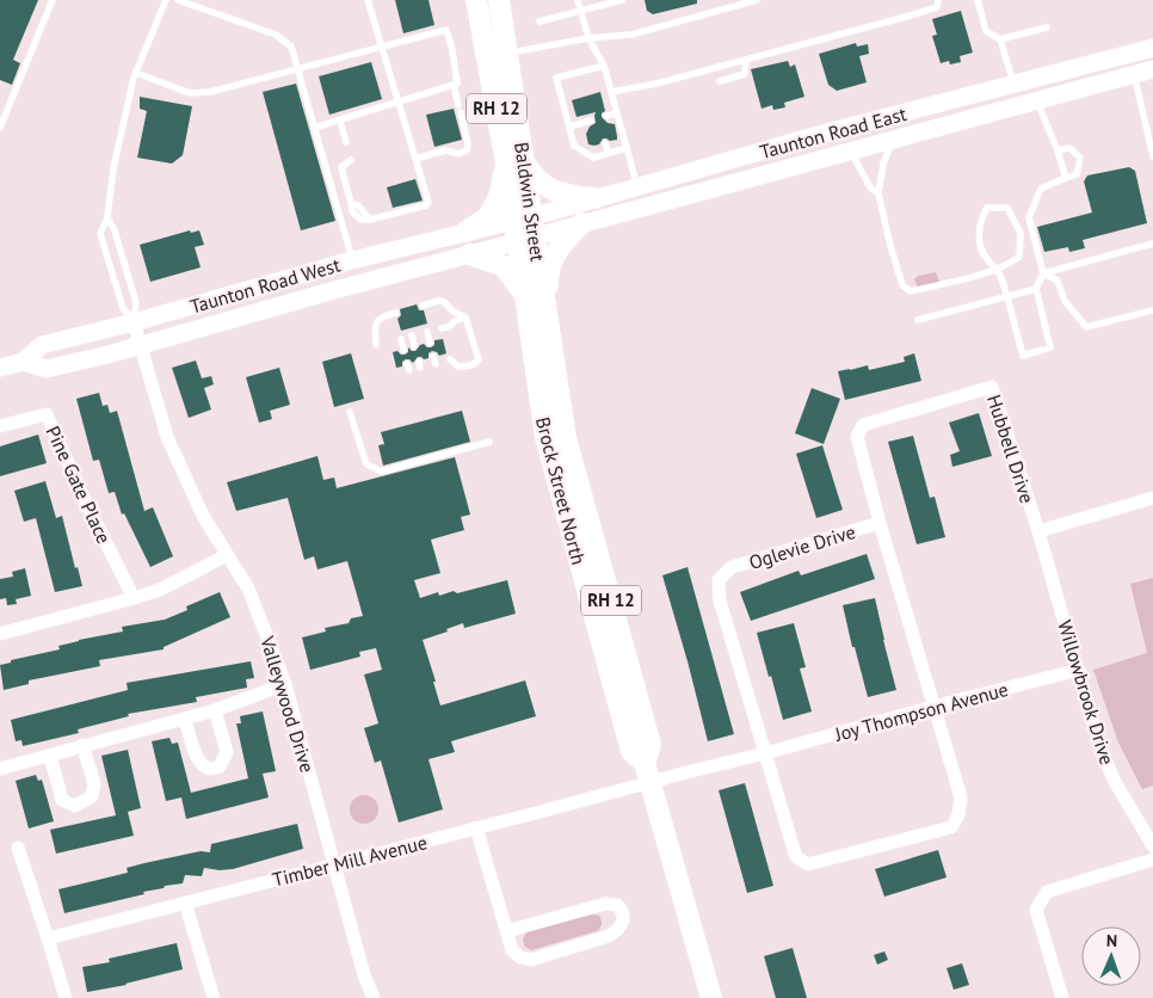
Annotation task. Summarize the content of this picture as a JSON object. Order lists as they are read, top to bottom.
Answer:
{
  "streets": {
    "main road": [
      "RH 12",
      "Taunton Road East",
      "Baldwin Street",
      "Taunton Road West",
      "Brock Street North"
    ],
    "street": [
      "Hubbell Drive",
      "Pine Gate Place",
      "Oglevie Drive",
      "Willowbrook Drive",
      "Valleywood Drive",
      "Joy Thompson Avenue",
      "Timber Mill Avenue"
    ]
  },
  "crossings": [
    ["Taunton Road East", "Baldwin Street"],
    ["Taunton Road East", "Taunton Road West"],
    ["Taunton Road East", "Brock Street North"],
    ["Baldwin Street", "Taunton Road West"],
    ["Baldwin Street", "Brock Street North"],
    ["Taunton Road West", "Brock Street North"],
    ["Taunton Road West", "Valleywood Drive"],
    ["Hubbell Drive", "Oglevie Drive"],
    ["Hubbell Drive", "Willowbrook Drive"],
    ["Brock Street North", "Joy Thompson Avenue"],
    ["Brock Street North", "Timber Mill Avenue"],
    ["Oglevie Drive", "Joy Thompson Avenue"],
    ["Willowbrook Drive", "Joy Thompson Avenue"],
    ["Valleywood Drive", "Timber Mill Avenue"],
    ["Joy Thompson Avenue", "Timber Mill Avenue"]
  ],
  "north": "top"
}
